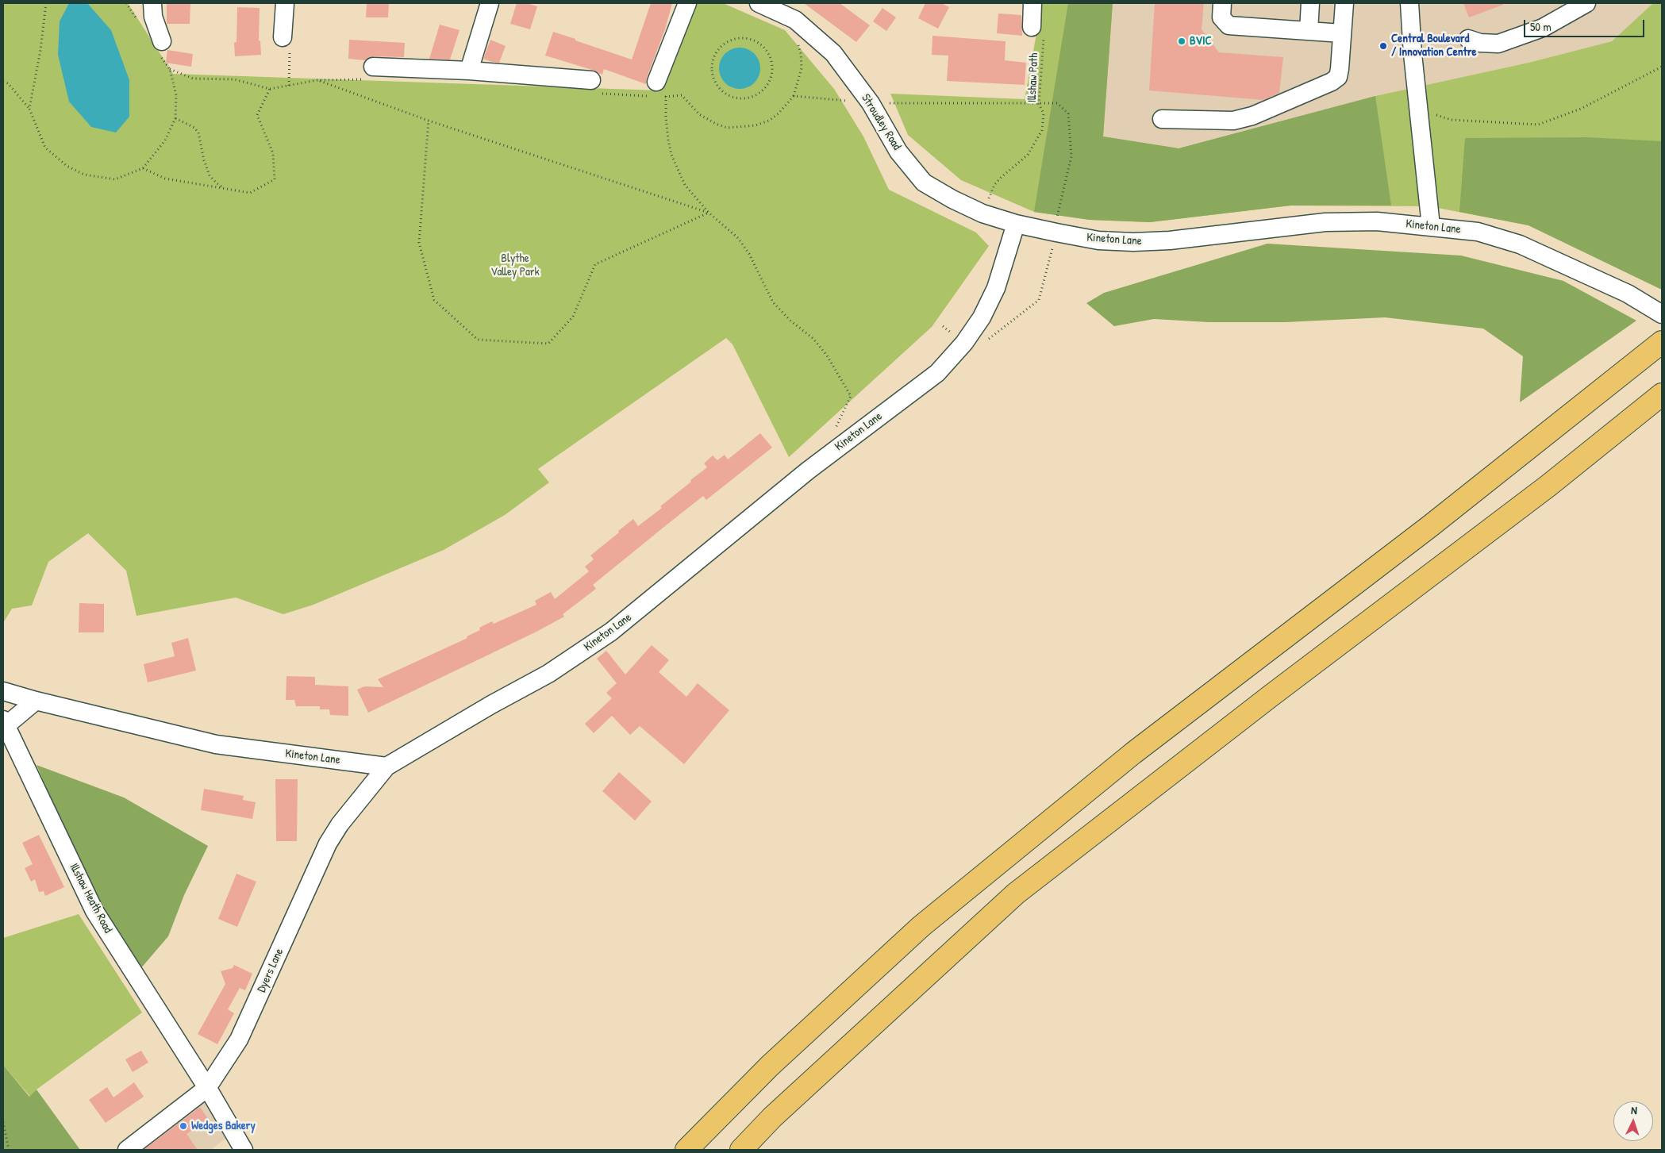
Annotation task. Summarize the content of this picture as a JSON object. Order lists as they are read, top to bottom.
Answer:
{
  "streets": {
    "street": [
      "Stroudley Road",
      "Kineton Lane",
      "Illshaw Heath Road",
      "Dyers Lane"
    ],
    "path": ["Illshaw Path"]
  },
  "crossings": [
    ["Stroudley Road", "Kineton Lane"],
    ["Kineton Lane", "Dyers Lane"],
    ["Illshaw Heath Road", "Dyers Lane"]
  ],
  "parks": ["Blythe Valley Park"],
  "places": ["BVIC", "Central Boulevard / Innovation Centre", "Wedges Bakery"],
  "scale_bar": "50 m",
  "north": "top"
}
